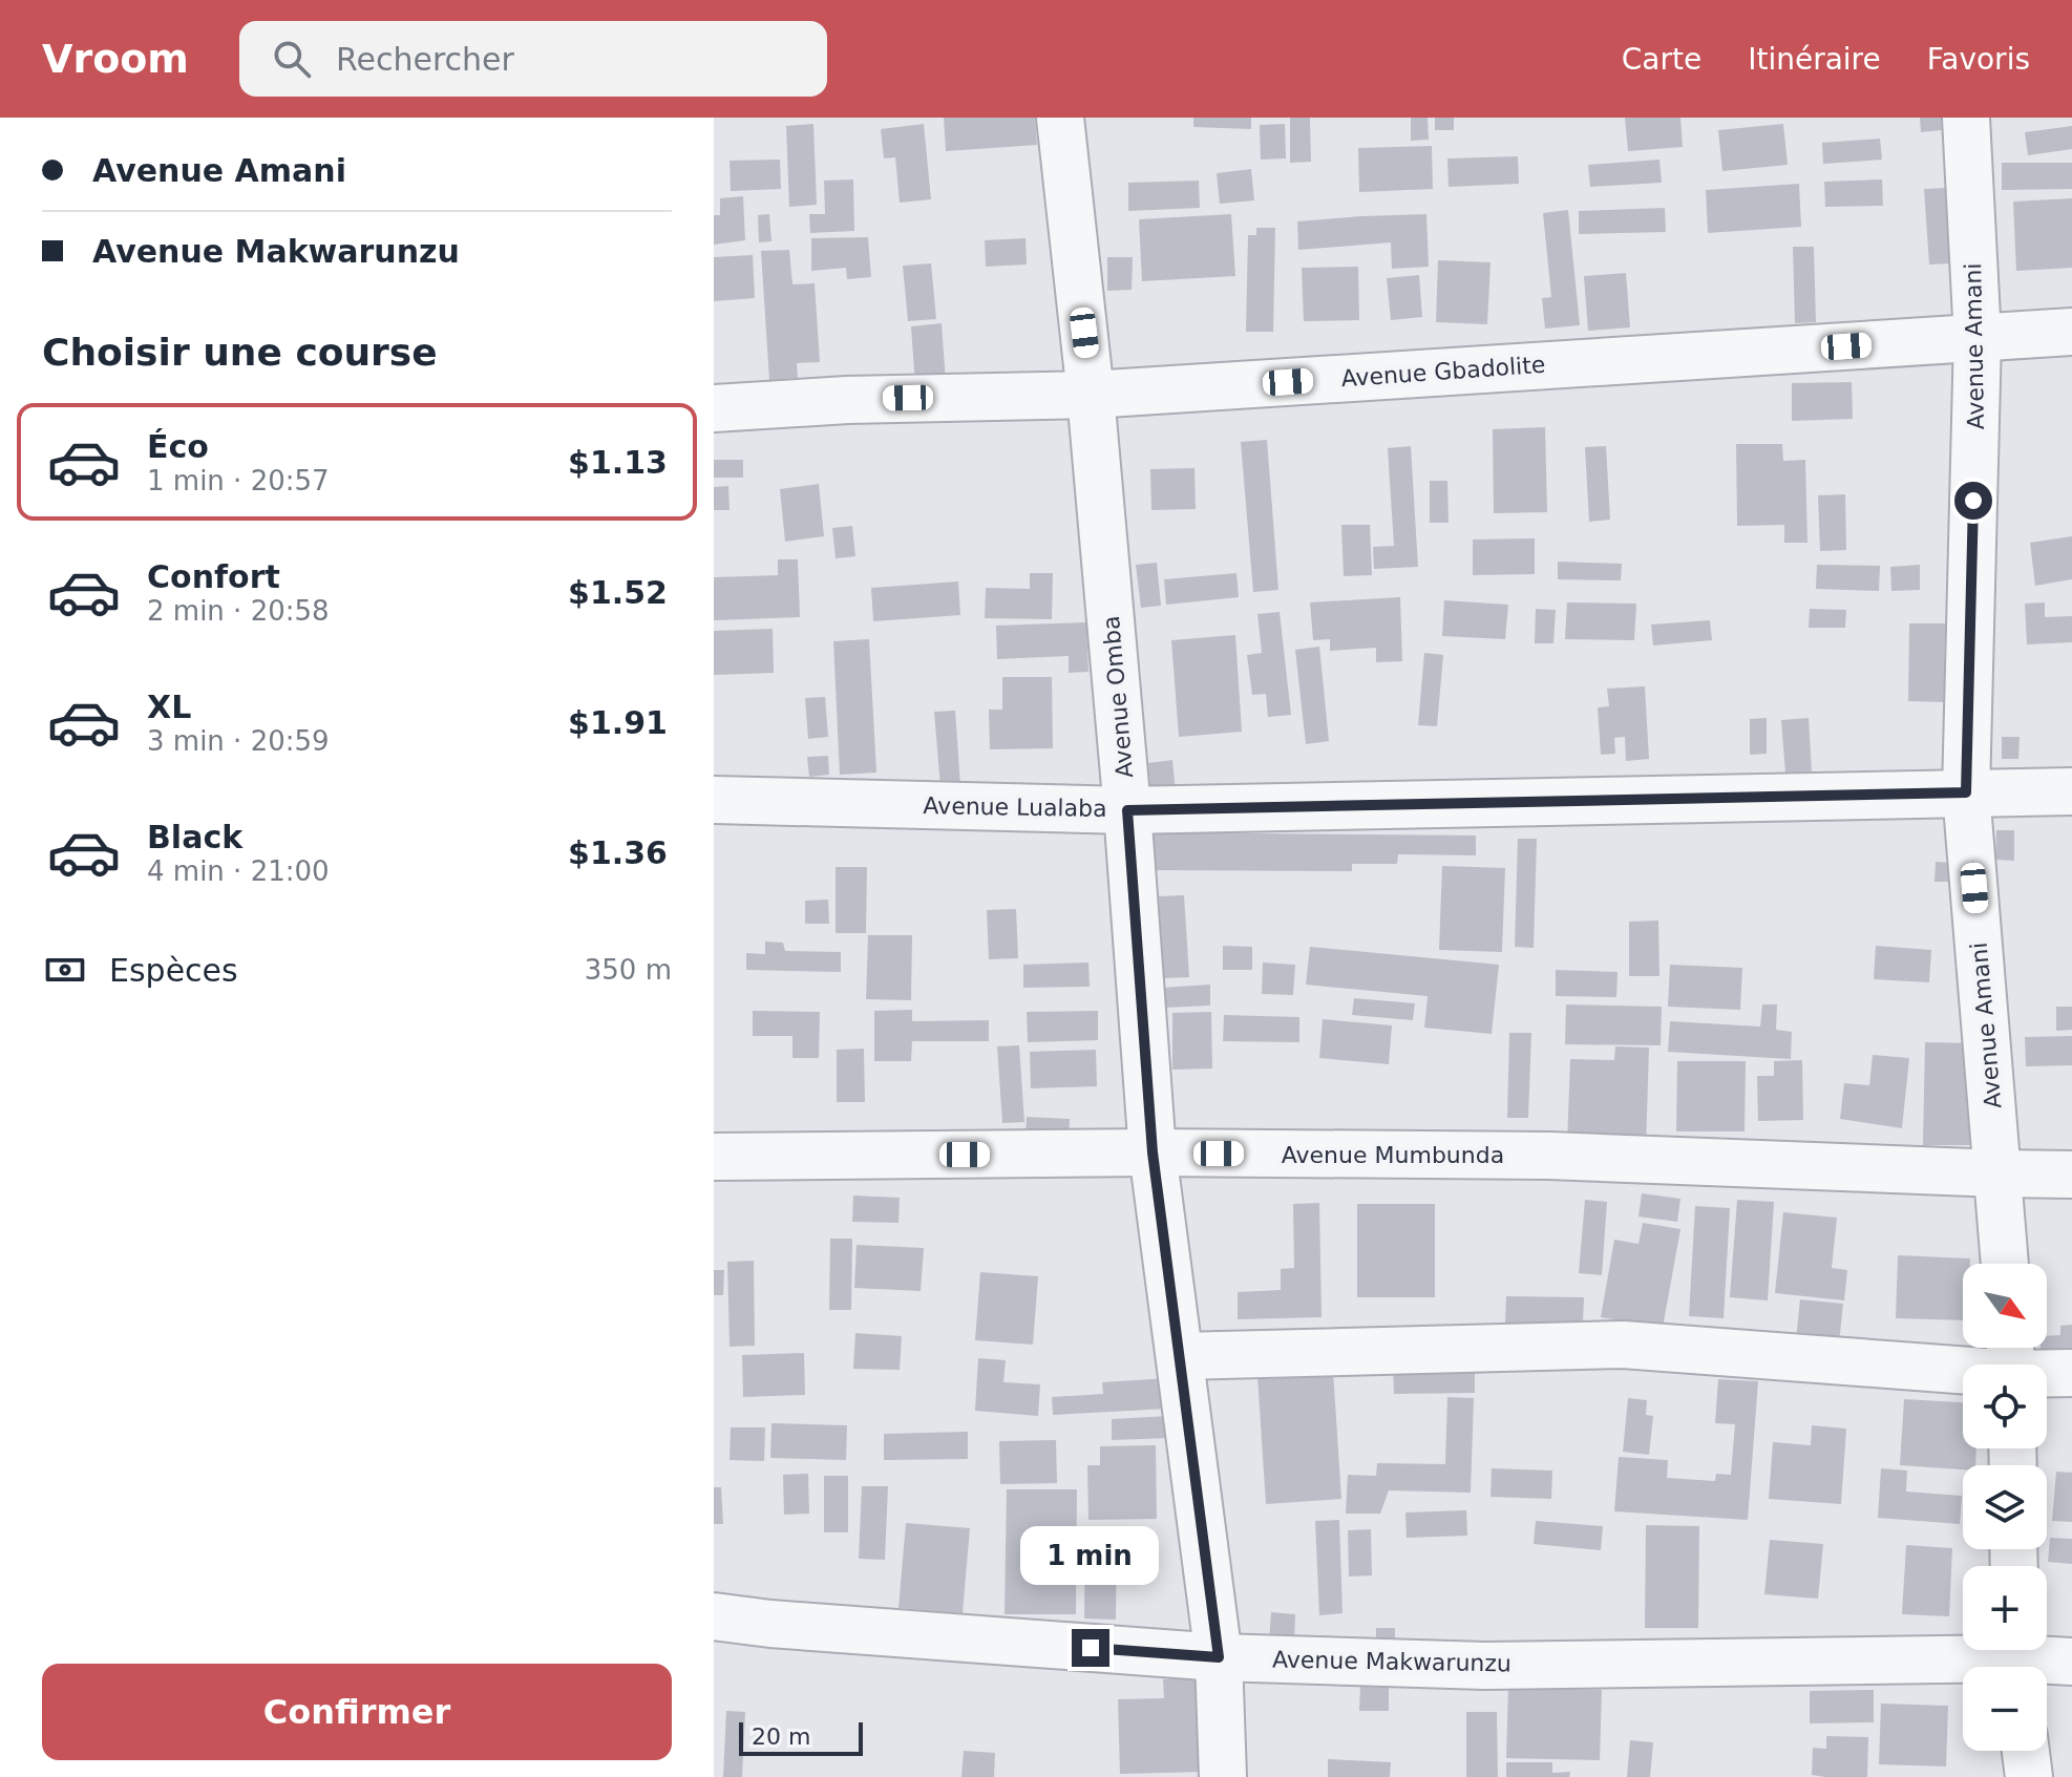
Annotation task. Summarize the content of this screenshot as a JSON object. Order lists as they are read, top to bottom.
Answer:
{
  "streets": {
    "street": [
      "Avenue Amani",
      "Avenue Gbadolite",
      "Avenue Omba",
      "Avenue Lualaba",
      "Avenue Mumbunda",
      "Avenue Makwarunzu"
    ]
  },
  "crossings": [
    ["Avenue Amani", "Avenue Gbadolite"],
    ["Avenue Amani", "Avenue Lualaba"],
    ["Avenue Amani", "Avenue Mumbunda"],
    ["Avenue Gbadolite", "Avenue Omba"],
    ["Avenue Omba", "Avenue Lualaba"],
    ["Avenue Omba", "Avenue Mumbunda"],
    ["Avenue Omba", "Avenue Makwarunzu"]
  ],
  "scale_bar": "20 m",
  "north": "bottom right",
  "page": {
    "header": "Vroom",
    "search": "Rechercher",
    "nav": ["Carte", "Itinéraire", "Favoris"],
    "banner": ["Avenue Amani", "Avenue Makwarunzu"],
    "heading": "Choisir une course",
    "list": [
      {
        "name": "Éco",
        "note": "1 min · 20:57",
        "value": "$1.13"
      },
      {
        "name": "Confort",
        "note": "2 min · 20:58",
        "value": "$1.52"
      },
      {
        "name": "XL",
        "note": "3 min · 20:59",
        "value": "$1.91"
      },
      {
        "name": "Black",
        "note": "4 min · 21:00",
        "value": "$1.36"
      }
    ],
    "pay": ["Espèces", "350 m"],
    "map_buttons": ["+", "−"],
    "bubble": "1 min",
    "buttons": "Confirmer",
    "scale": "20 m"
  }
}
